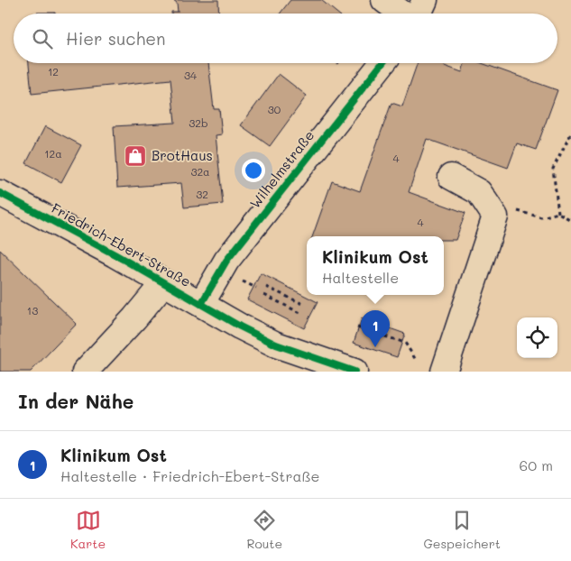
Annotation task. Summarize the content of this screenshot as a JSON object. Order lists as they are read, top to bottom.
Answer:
{
  "streets": {
    "street": ["Wilhelmstraße", "Friedrich-Ebert-Straße"]
  },
  "crossings": [
    ["Wilhelmstraße", "Friedrich-Ebert-Straße"]
  ],
  "places": {
    "shop": ["BrotHaus"]
  },
  "house_numbers": [
    "12",
    "34",
    "30",
    "32b",
    "12a",
    "4",
    "32a",
    "32",
    "4",
    "13"
  ],
  "page": {
    "search": "Hier suchen",
    "popup": ["Klinikum Ost", "Haltestelle"],
    "pins": "1",
    "heading": "In der Nähe",
    "list": [
      {
        "mark": "1",
        "name": "Klinikum Ost",
        "note": "Haltestelle · Friedrich-Ebert-Straße",
        "value": "60 m"
      }
    ],
    "nav": ["Karte", "Route", "Gespeichert"]
  }
}
